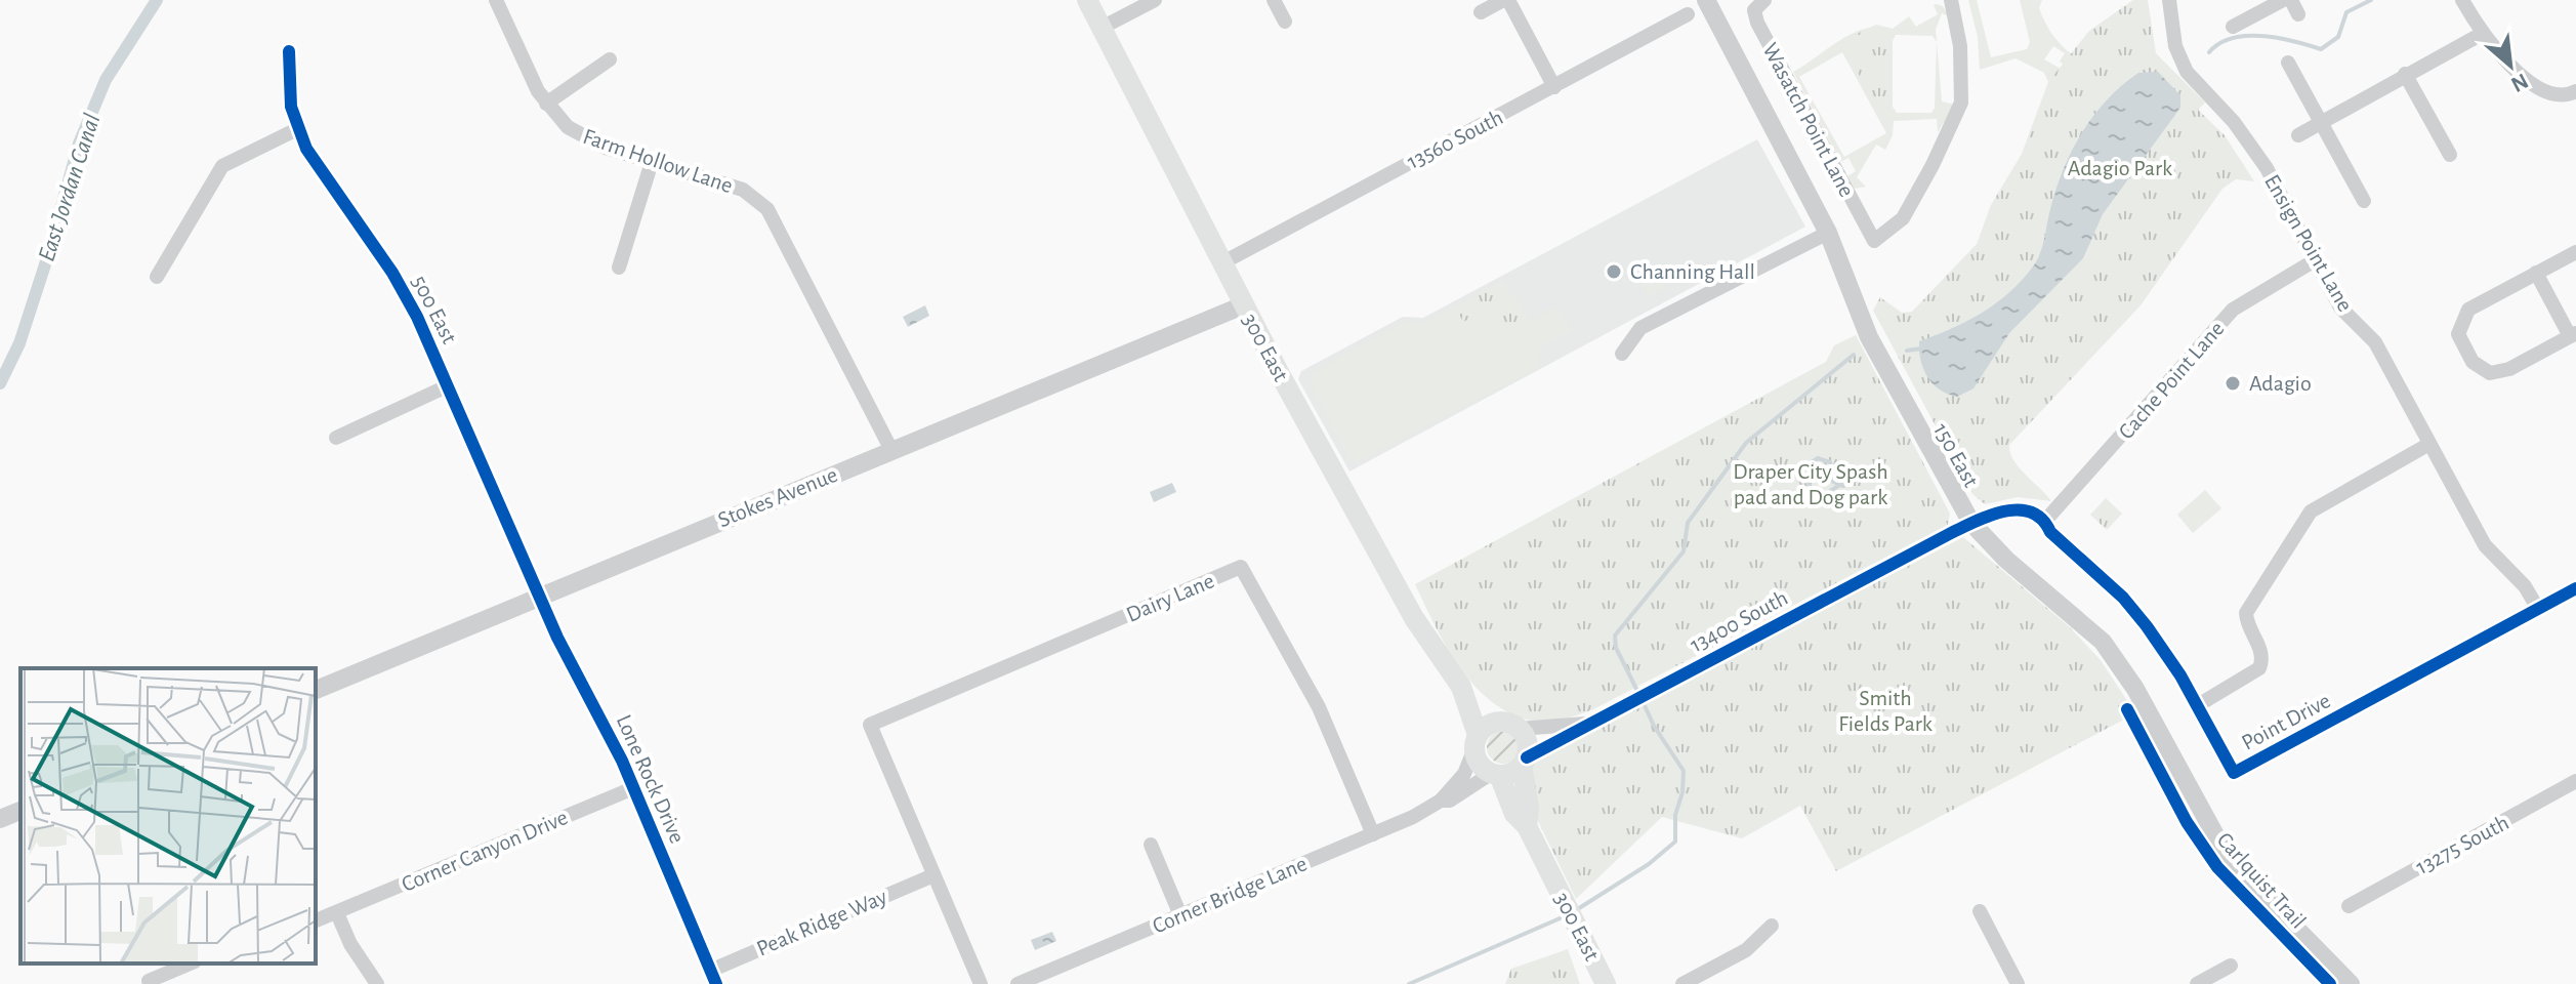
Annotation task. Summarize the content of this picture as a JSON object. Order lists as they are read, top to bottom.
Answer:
{
  "streets": {
    "main road": ["300 East"],
    "street": [
      "Wasatch Point Lane",
      "13560 South",
      "Farm Hollow Lane",
      "Ensign Point Lane",
      "500 East",
      "Cache Point Lane",
      "150 East",
      "Stokes Avenue",
      "Dairy Lane",
      "13400 South",
      "Point Drive",
      "Lone Rock Drive",
      "13275 South",
      "Corner Canyon Drive",
      "Corner Bridge Lane",
      "Peak Ridge Way"
    ],
    "cycle path": ["Carlquist Trail"]
  },
  "crossings": [
    ["13560 South", "300 East"],
    ["Farm Hollow Lane", "Stokes Avenue"],
    ["Ensign Point Lane", "Cache Point Lane"],
    ["Ensign Point Lane", "Point Drive"],
    ["500 East", "Stokes Avenue"],
    ["500 East", "Lone Rock Drive"],
    ["300 East", "Stokes Avenue"],
    ["300 East", "13400 South"],
    ["300 East", "Corner Bridge Lane"],
    ["Cache Point Lane", "Point Drive"],
    ["150 East", "13400 South"],
    ["Stokes Avenue", "Lone Rock Drive"],
    ["Dairy Lane", "Corner Bridge Lane"],
    ["Dairy Lane", "Peak Ridge Way"],
    ["13400 South", "Corner Bridge Lane"],
    ["Lone Rock Drive", "Corner Canyon Drive"],
    ["Lone Rock Drive", "Peak Ridge Way"]
  ],
  "water": ["East Jordan Canal"],
  "parks": ["Adagio Park", "Draper City Spash pad and Dog park", "Smith Fields Park"],
  "places": ["Channing Hall", "Adagio"],
  "north": "bottom right"
}
